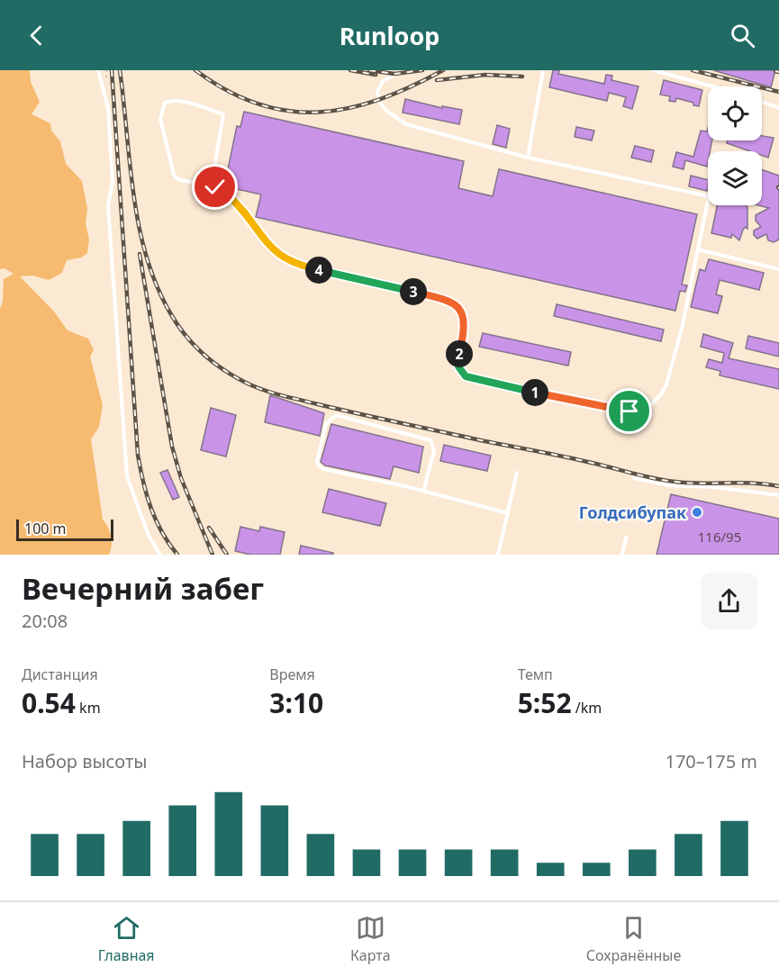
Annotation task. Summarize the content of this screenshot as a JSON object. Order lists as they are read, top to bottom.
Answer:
{
  "places": ["Голдcибупак"],
  "house_numbers": ["116/95"],
  "scale_bar": "100 m",
  "page": {
    "header": "Runloop",
    "pins": [
      "4",
      "3",
      "2",
      "1"
    ],
    "scale": "100 m",
    "heading": ["Вечерний забег", "20:08"],
    "stats": [
      ["Дистанция", "0.54 km"],
      ["Время", "3:10"],
      ["Темп", "5:52 /km"]
    ],
    "chart": ["Набор высоты", "170–175 m"],
    "tabs": ["Главная", "Карта", "Сохранённые"]
  }
}
